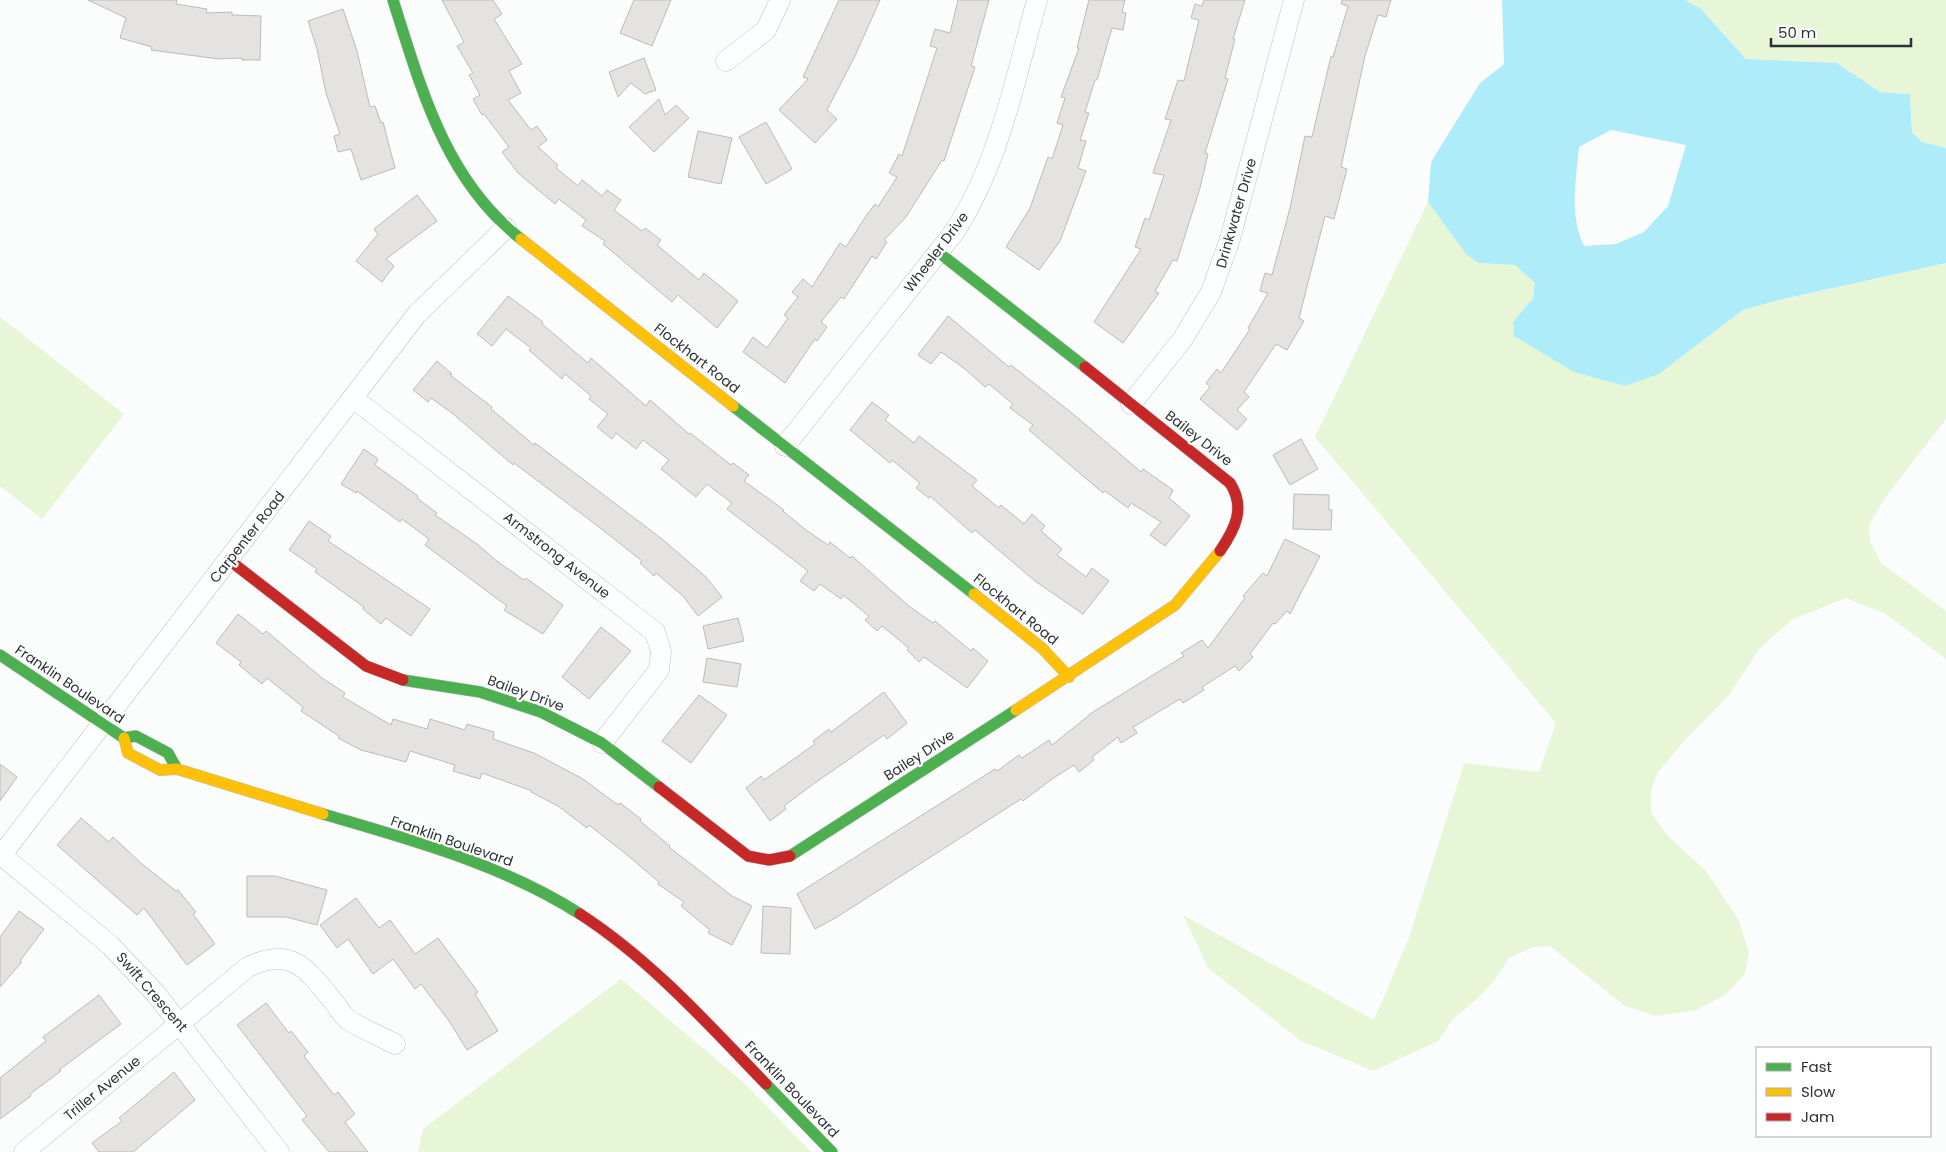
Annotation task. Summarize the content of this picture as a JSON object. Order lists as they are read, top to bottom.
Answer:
{
  "streets": {
    "street": [
      "Drinkwater Drive",
      "Wheeler Drive",
      "Flockhart Road",
      "Bailey Drive",
      "Carpenter Road",
      "Armstrong Avenue",
      "Franklin Boulevard",
      "Swift Crescent",
      "Triller Avenue"
    ]
  },
  "crossings": [
    ["Drinkwater Drive", "Bailey Drive"],
    ["Wheeler Drive", "Flockhart Road"],
    ["Wheeler Drive", "Bailey Drive"],
    ["Flockhart Road", "Bailey Drive"],
    ["Flockhart Road", "Carpenter Road"],
    ["Bailey Drive", "Carpenter Road"],
    ["Bailey Drive", "Armstrong Avenue"],
    ["Carpenter Road", "Armstrong Avenue"],
    ["Carpenter Road", "Franklin Boulevard"],
    ["Carpenter Road", "Swift Crescent"],
    ["Swift Crescent", "Triller Avenue"]
  ],
  "legend": ["Fast", "Slow", "Jam"],
  "scale_bar": "50 m"
}
